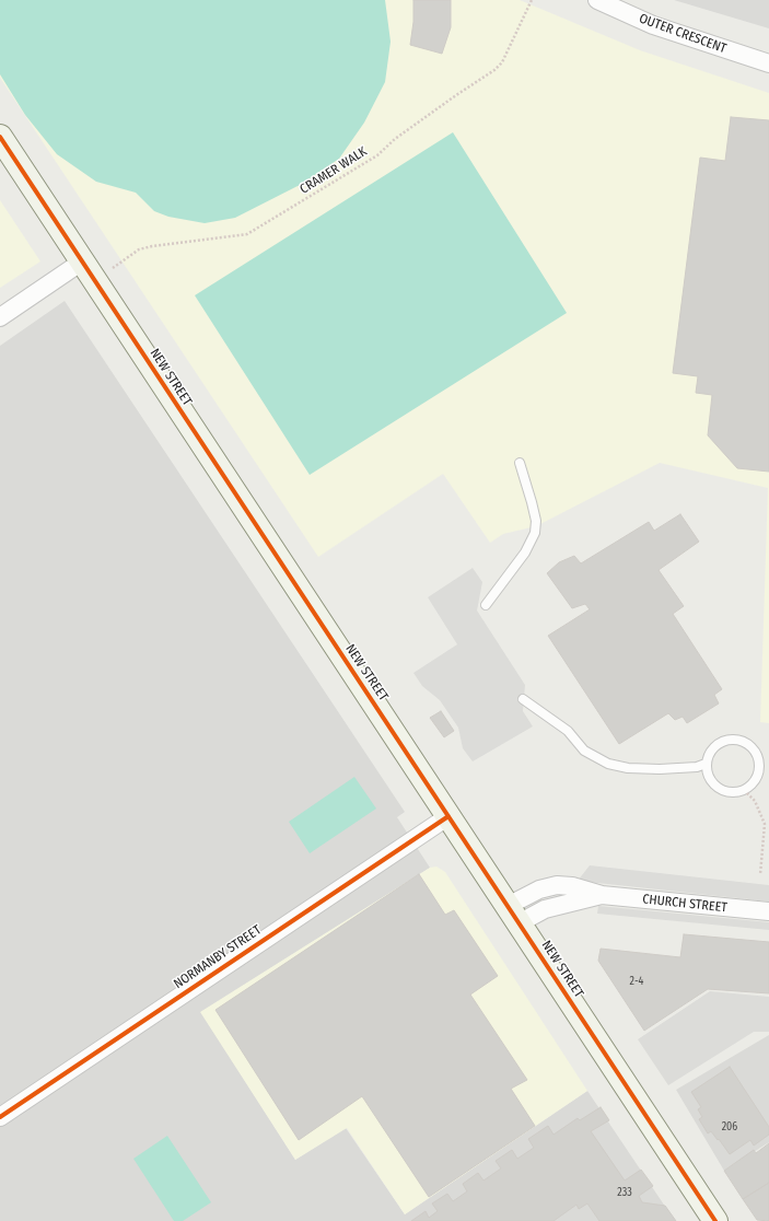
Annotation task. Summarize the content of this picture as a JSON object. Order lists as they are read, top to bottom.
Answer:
{
  "streets": {
    "main road": ["NEW STREET"],
    "street": ["OUTER CRESCENT", "CHURCH STREET", "NORMANBY STREET"],
    "path": ["CRAMER WALK"]
  },
  "crossings": [
    ["CRAMER WALK", "NEW STREET"],
    ["NEW STREET", "CHURCH STREET"],
    ["NEW STREET", "NORMANBY STREET"]
  ],
  "house_numbers": ["2-4", "206", "233"]
}
